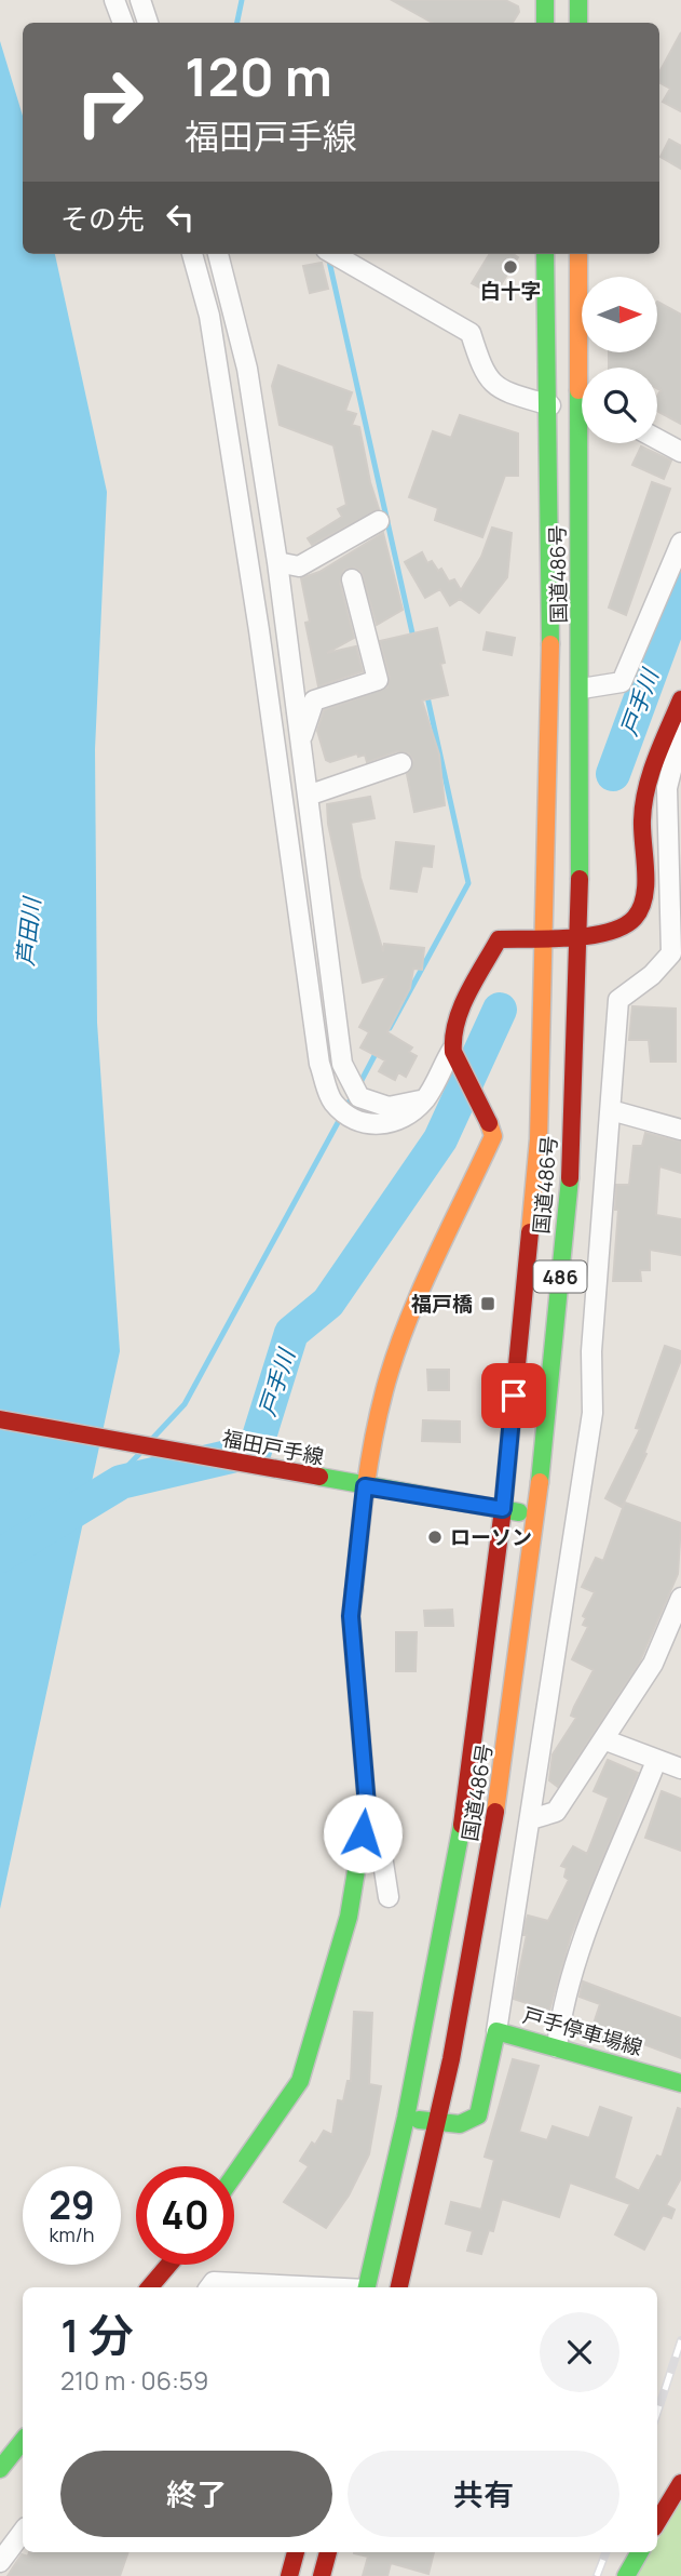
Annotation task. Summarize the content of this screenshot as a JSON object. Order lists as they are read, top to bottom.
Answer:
{
  "streets": {
    "main road": [
      "国道486号",
      "486",
      "福田戸手線",
      "戸手停車場線"
    ]
  },
  "crossings": [
    ["国道486号", "福田戸手線"],
    ["国道486号", "戸手停車場線"]
  ],
  "water": ["戸手川", "芦田川"],
  "places": {
    "other": ["白十字", "ローソン"],
    "transit": ["福戸橋"]
  },
  "north": "right",
  "page": {
    "turn": ["120 m", "福田戸手線"],
    "then": "その先",
    "speed": "29 km/h",
    "limit": "40",
    "heading": ["1 分", "210 m · 06:59"],
    "buttons": ["終了", "共有"]
  }
}
